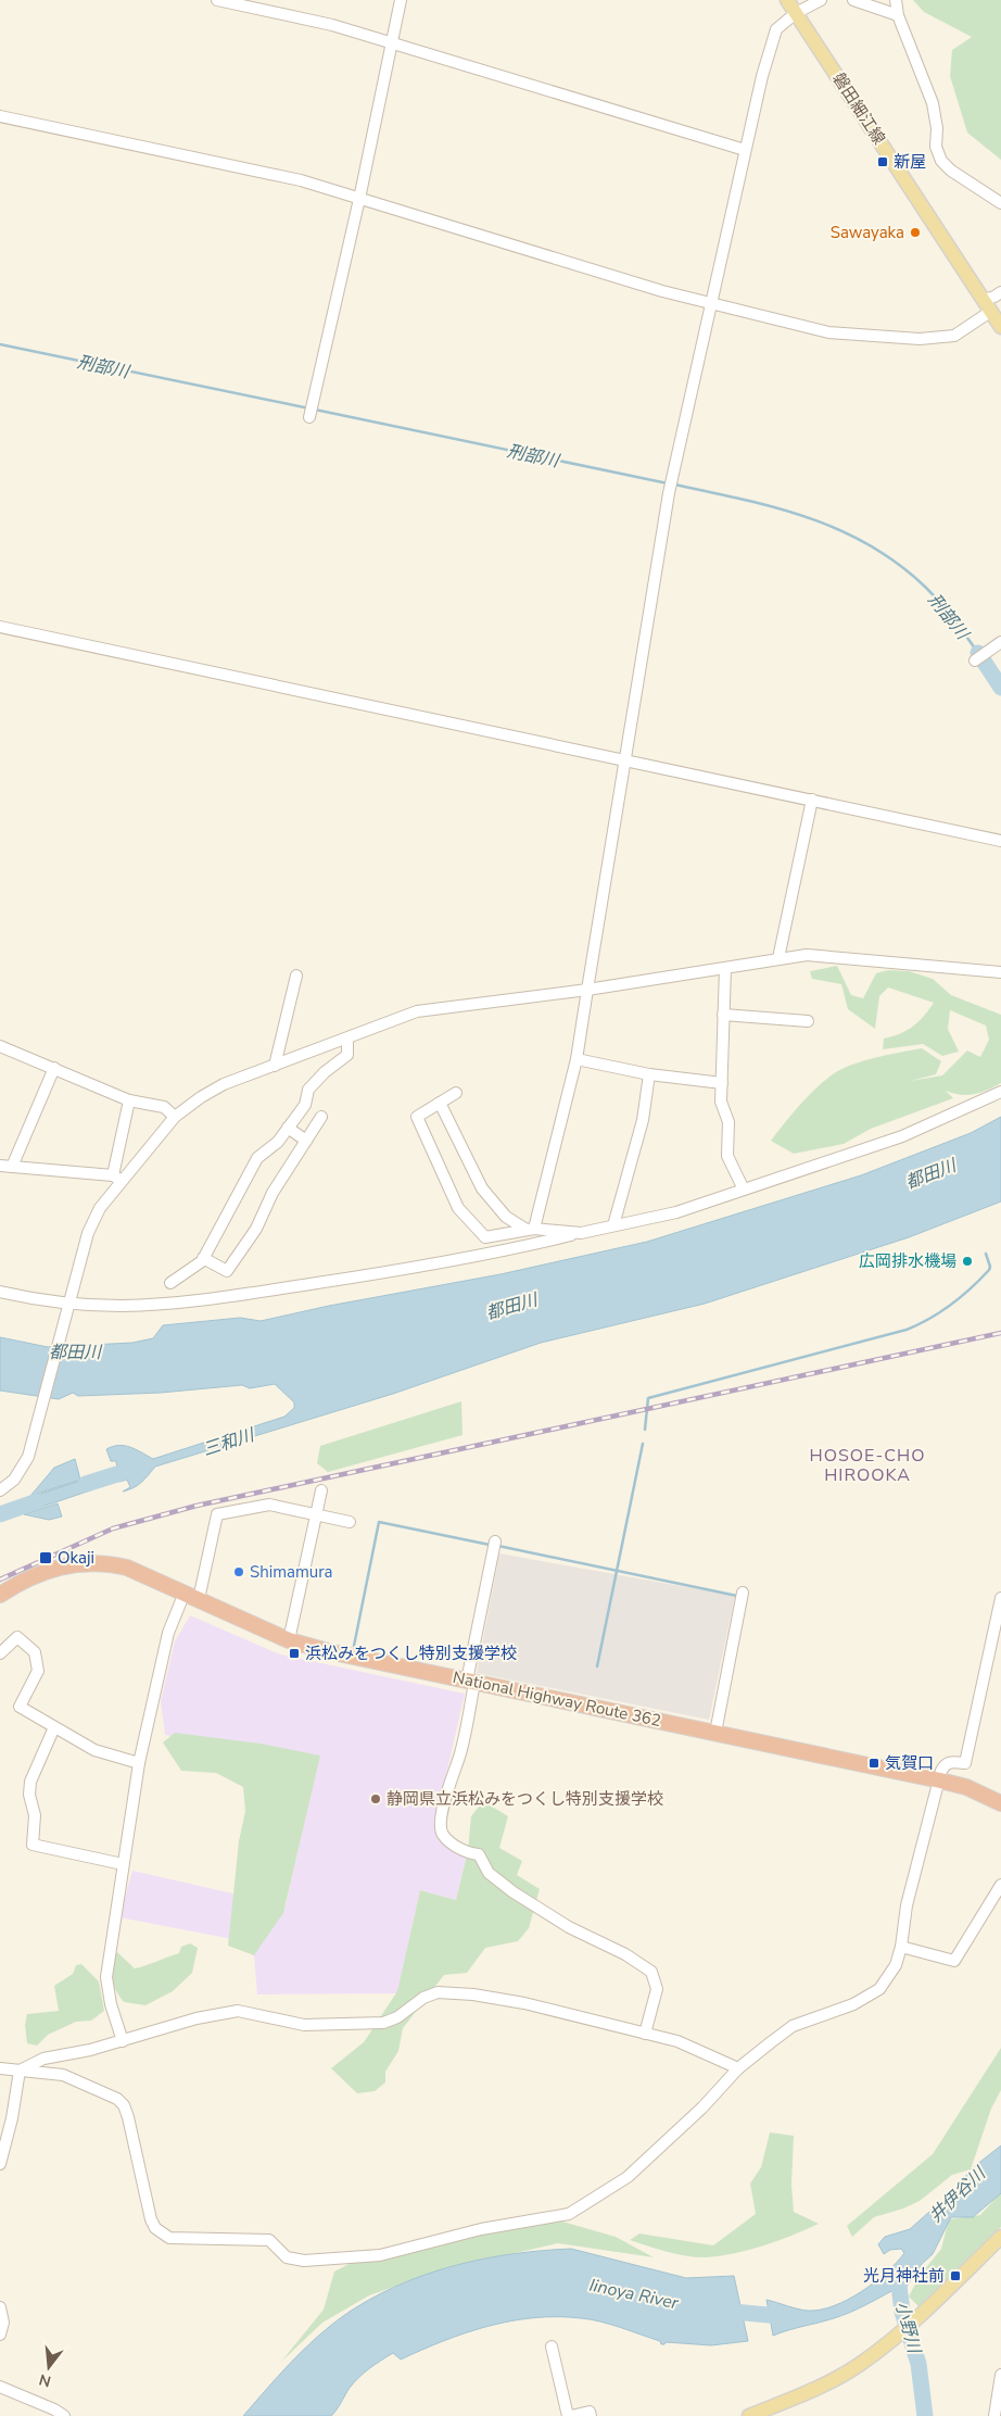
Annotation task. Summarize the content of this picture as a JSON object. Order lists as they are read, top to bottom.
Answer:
{
  "streets": {
    "highway": ["National Highway Route 362"],
    "main road": ["磐田細江線"]
  },
  "districts": ["HOSOE-CHO HIROOKA"],
  "water": [
    "刑部川",
    "都田川",
    "三和川",
    "井伊谷川",
    "Iinoya River",
    "小野川"
  ],
  "places": {
    "transit": [
      "新屋",
      "Okaji",
      "浜松みをつくし特別支援学校",
      "気賀口",
      "光月神社前"
    ],
    "other": [
      "Sawayaka",
      "広岡排水機場",
      "Shimamura",
      "静岡県立浜松みをつくし特別支援学校"
    ]
  },
  "north": "bottom"
}
